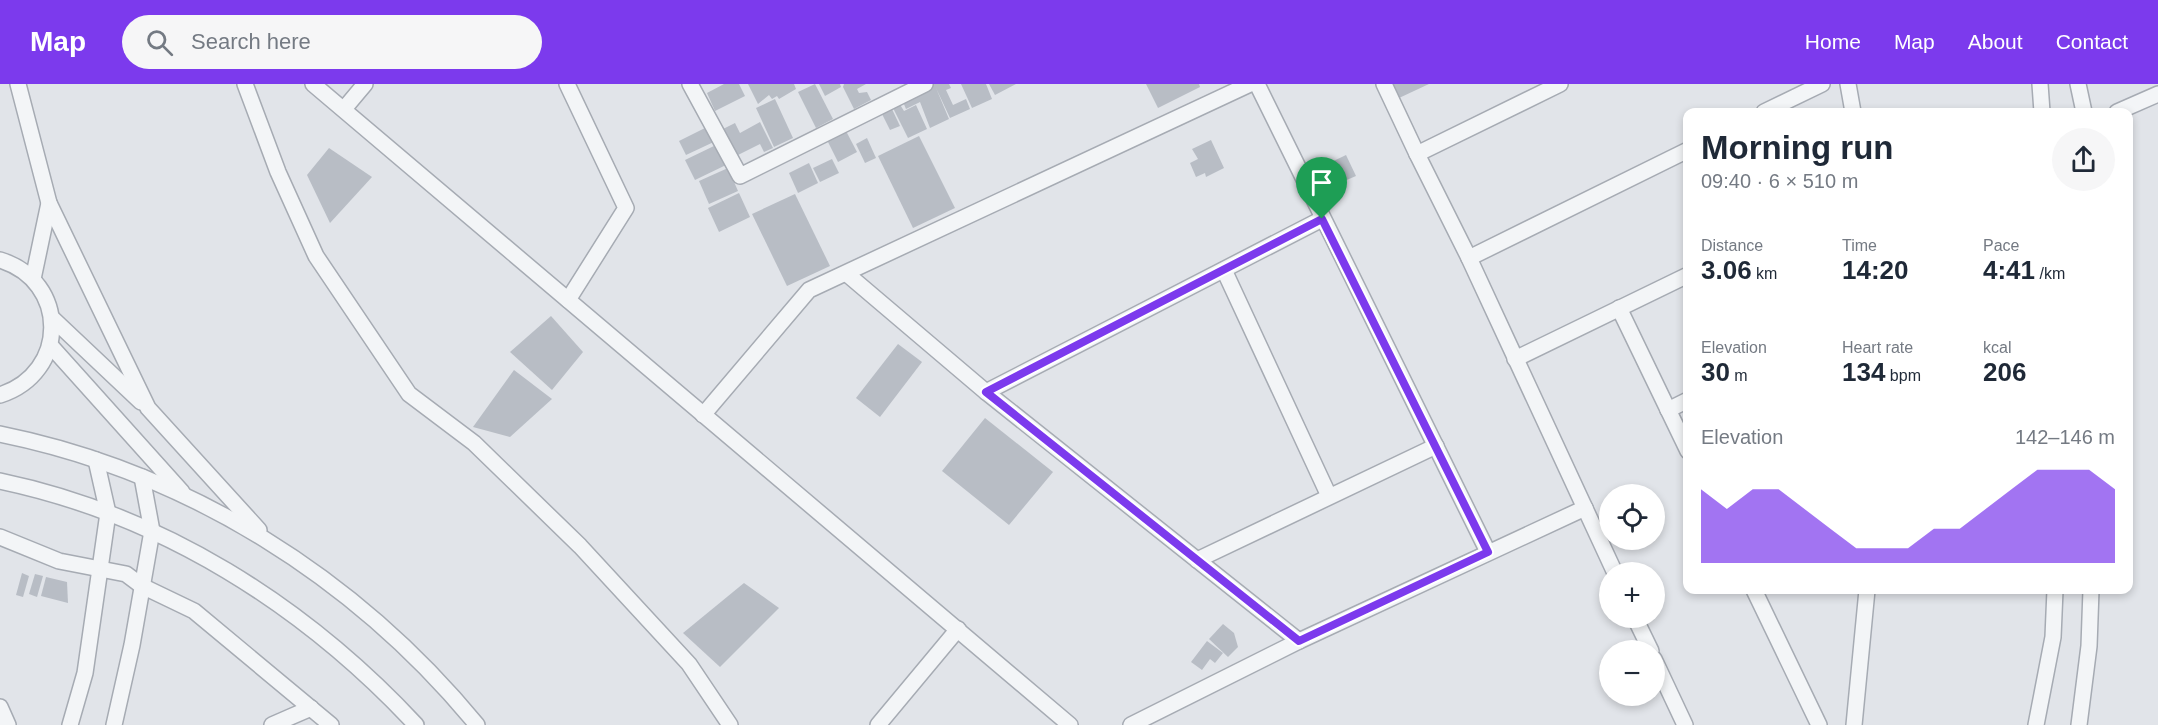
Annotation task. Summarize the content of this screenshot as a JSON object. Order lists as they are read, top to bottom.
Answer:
{
  "page": {
    "header": "Map",
    "search": "Search here",
    "nav": [
      "Home",
      "Map",
      "About",
      "Contact"
    ],
    "heading": ["Morning run", "09:40 · 6 × 510 m"],
    "stats": [
      ["Distance", "3.06 km"],
      ["Time", "14:20"],
      ["Pace", "4:41 /km"],
      ["Elevation", "30 m"],
      ["Heart rate", "134 bpm"],
      ["kcal", "206"]
    ],
    "chart": ["Elevation", "142–146 m"],
    "map_buttons": ["+", "−"]
  }
}
